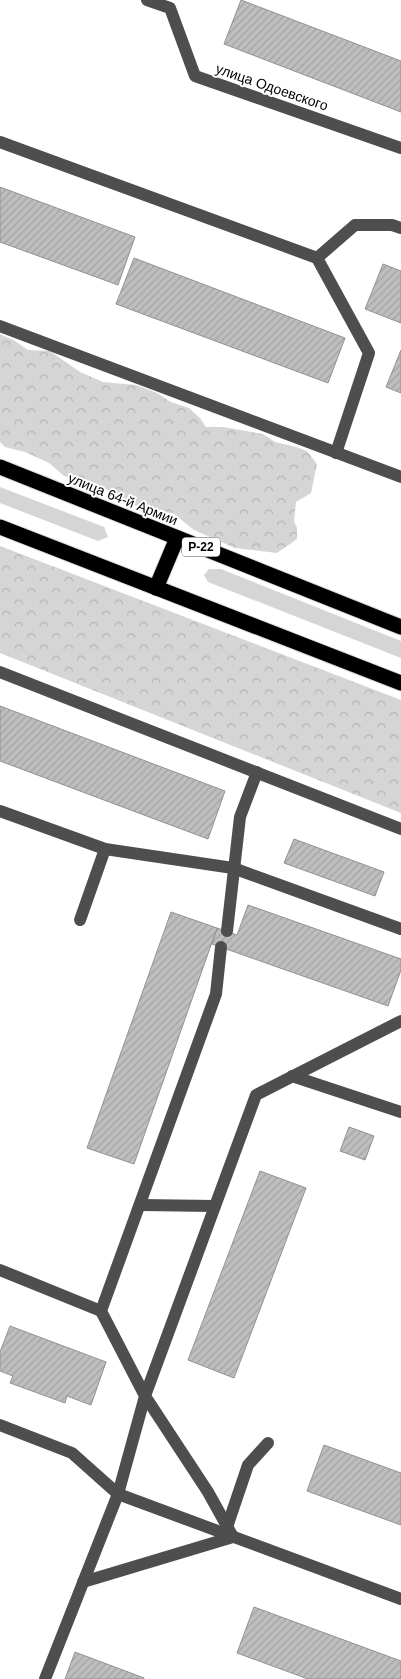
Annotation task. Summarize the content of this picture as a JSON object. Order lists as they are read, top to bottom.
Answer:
{
  "streets": {
    "highway": ["улица 64-й Армии", "Р-22"],
    "street": ["улица Одоевского"]
  }
}
